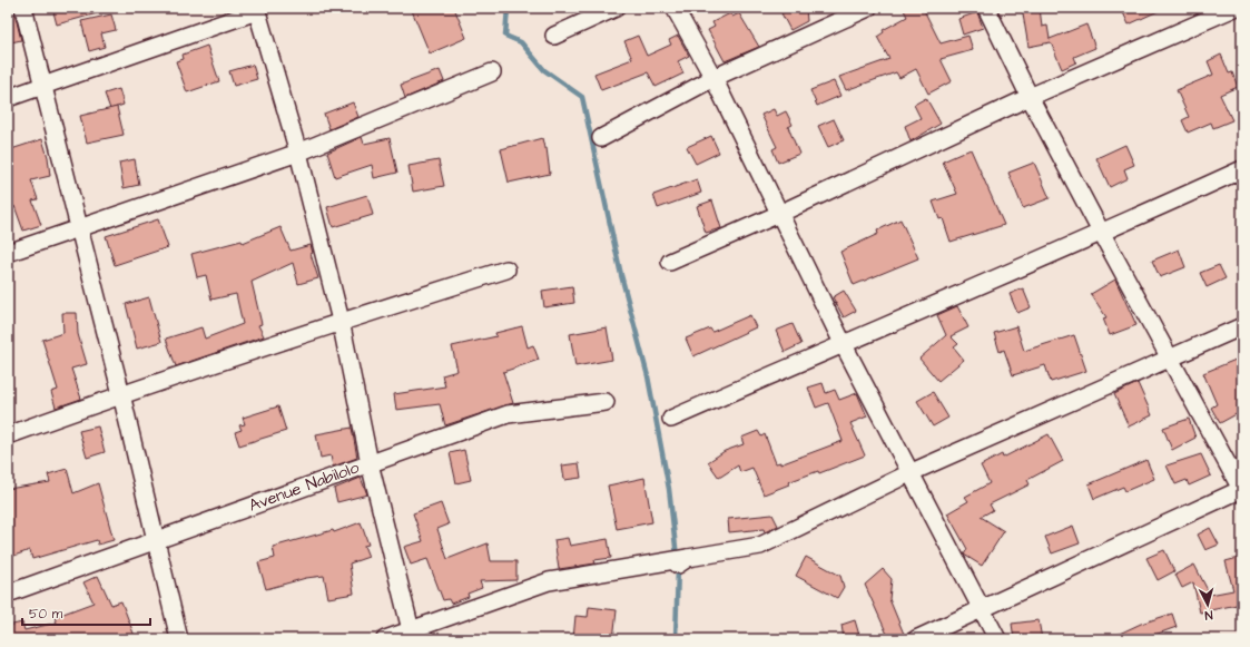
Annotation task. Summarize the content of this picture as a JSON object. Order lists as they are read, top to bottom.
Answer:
{
  "streets": {
    "street": ["Avenue Nabilolo"]
  },
  "scale_bar": "50 m",
  "north": "bottom"
}
